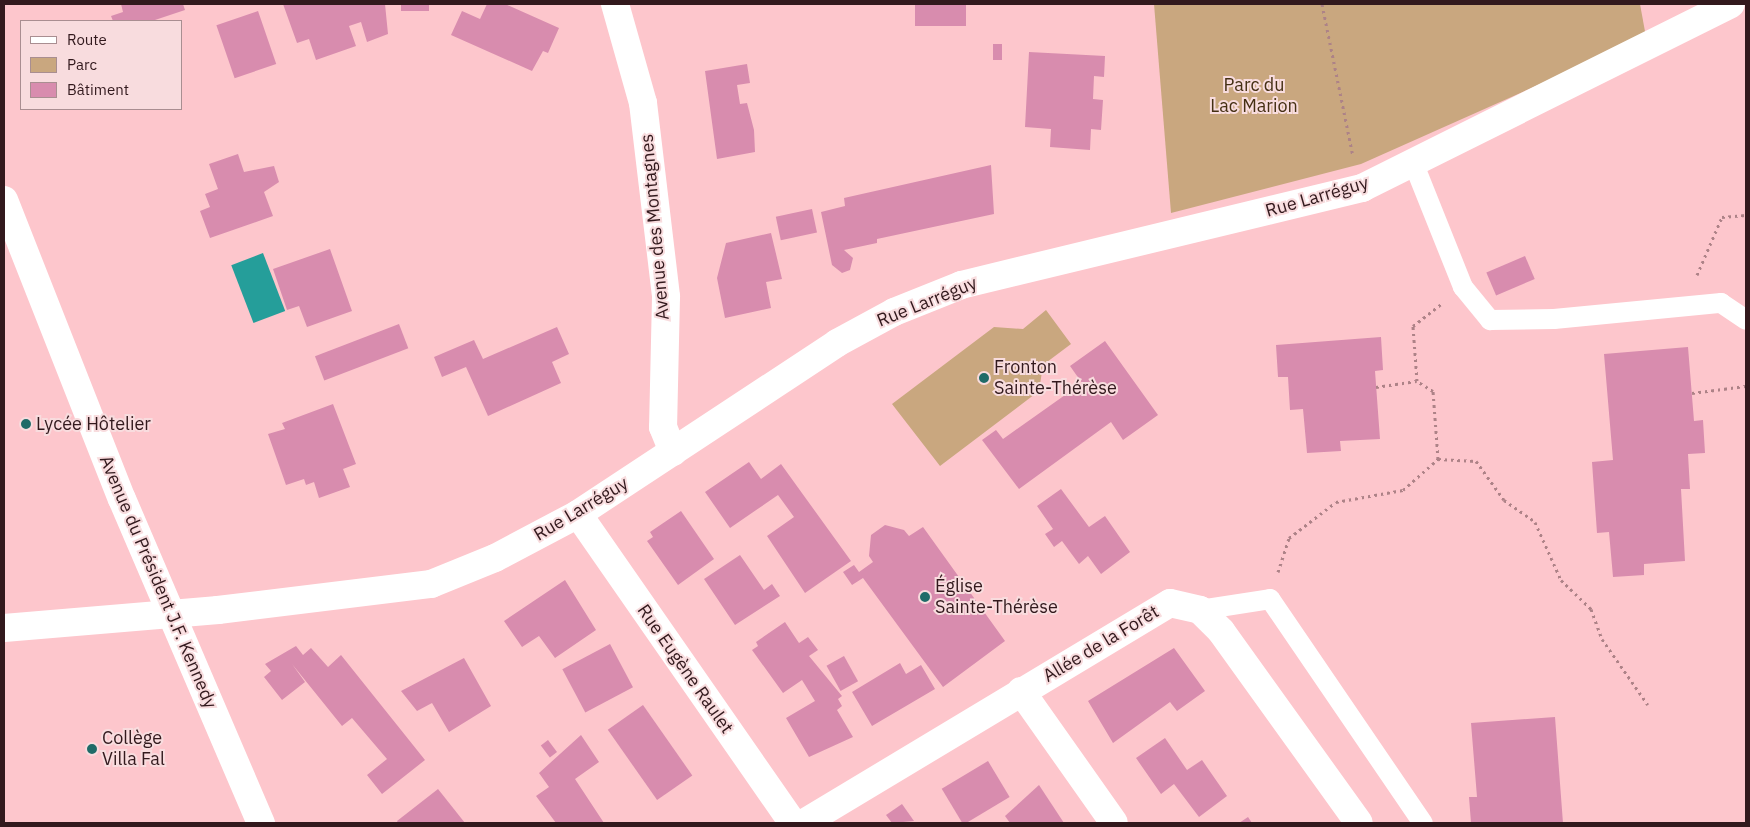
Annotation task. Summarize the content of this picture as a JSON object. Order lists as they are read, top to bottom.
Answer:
{
  "streets": {
    "street": [
      "Rue Larréguy",
      "Avenue des Montagnes",
      "Avenue du Président J.F. Kennedy",
      "Allée de la Forêt",
      "Rue Eugène Raulet"
    ]
  },
  "crossings": [
    ["Rue Larréguy", "Avenue des Montagnes"],
    ["Rue Larréguy", "Avenue du Président J.F. Kennedy"],
    ["Rue Larréguy", "Rue Eugène Raulet"]
  ],
  "parks": ["Parc du Lac Marion"],
  "places": [
    "Fronton Sainte-Thérèse",
    "Lycée Hôtelier",
    "Église Sainte-Thérèse",
    "Collège Villa Fal"
  ],
  "legend": ["Route", "Parc", "Bâtiment"]
}
